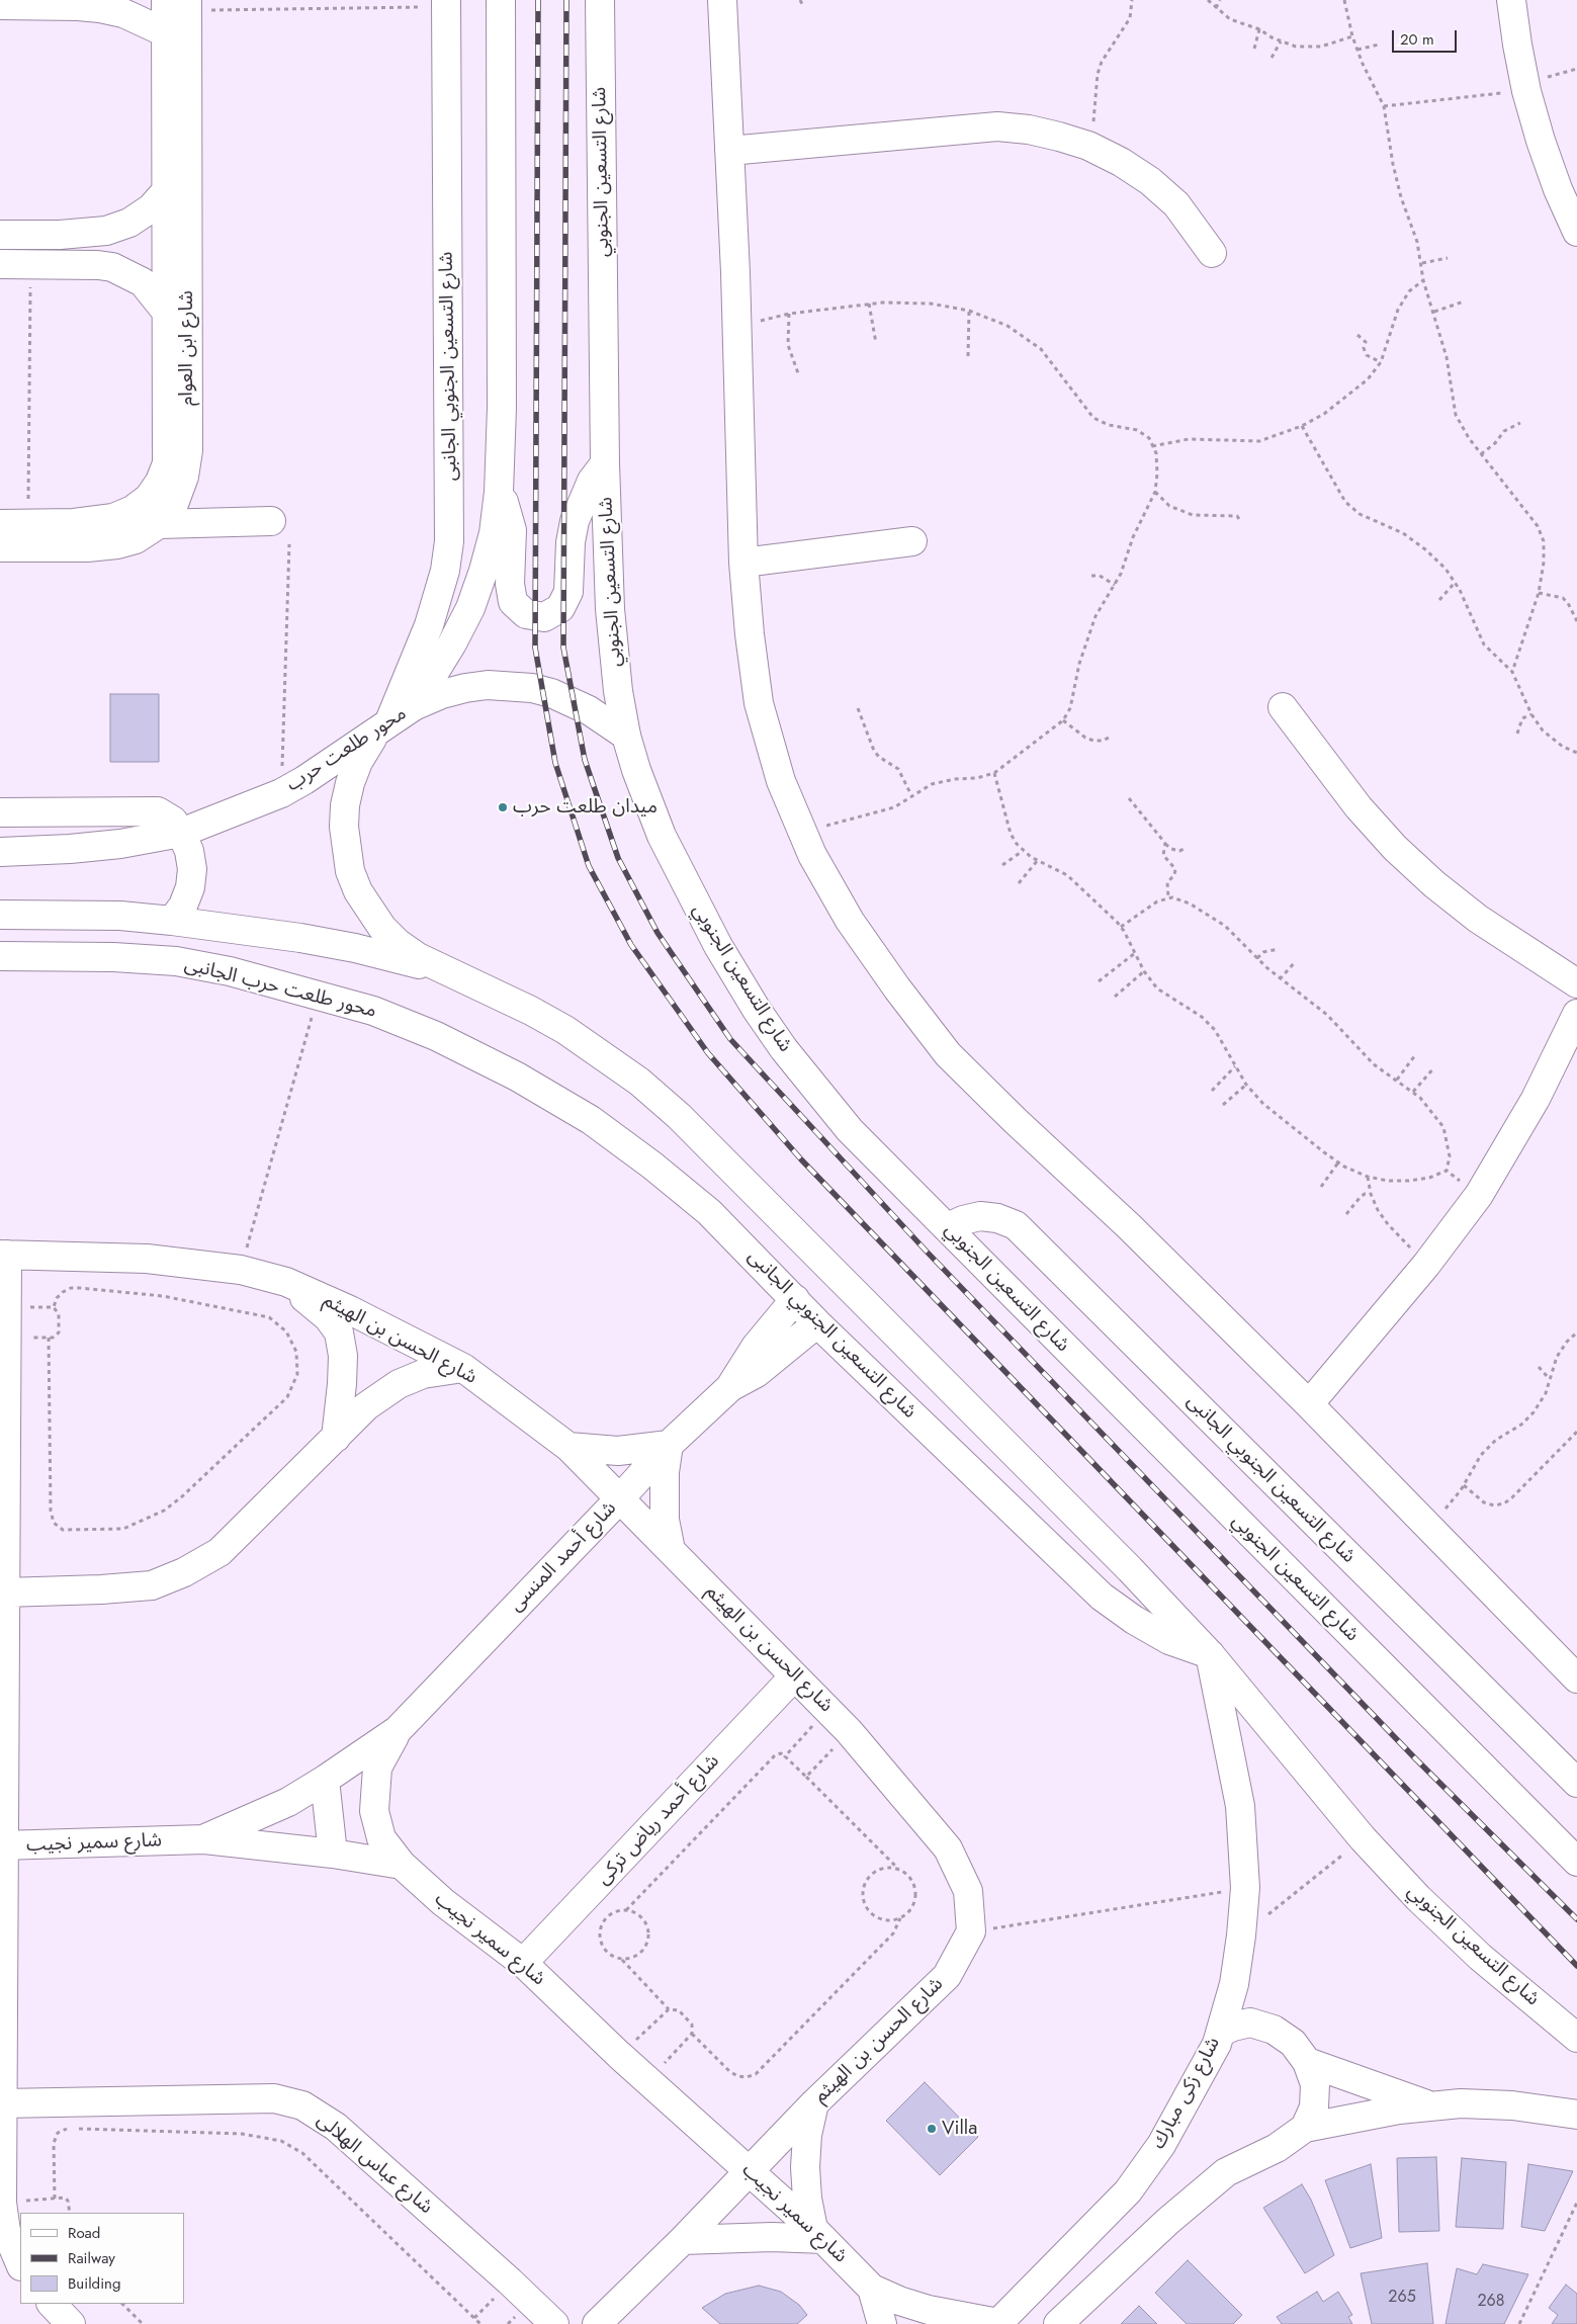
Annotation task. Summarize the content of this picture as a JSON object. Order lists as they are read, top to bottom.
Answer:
{
  "streets": {
    "main road": [
      "شارع التسعين الجنوبي",
      "شارع ابن العوام",
      "شارع التسعين الجنوبي الجانبى",
      "محور طلعت حرب",
      "محور طلعت حرب الجانبى",
      "شارع الحسن بن الهيثم",
      "شارع أحمد المنسى",
      "شارع أحمد رياض تركى",
      "شارع سمير نجيب",
      "شارع زكى مبارك",
      "شارع عباس الهلالى"
    ]
  },
  "crossings": [
    ["شارع التسعين الجنوبي", "شارع التسعين الجنوبي الجانبى"],
    ["شارع التسعين الجنوبي", "محور طلعت حرب"],
    ["شارع التسعين الجنوبي", "شارع زكى مبارك"],
    ["شارع التسعين الجنوبي الجانبى", "محور طلعت حرب"],
    ["شارع التسعين الجنوبي الجانبى", "محور طلعت حرب الجانبى"],
    ["شارع التسعين الجنوبي الجانبى", "شارع أحمد المنسى"],
    ["شارع التسعين الجنوبي الجانبى", "شارع زكى مبارك"],
    ["شارع الحسن بن الهيثم", "شارع أحمد المنسى"],
    ["شارع الحسن بن الهيثم", "شارع أحمد رياض تركى"],
    ["شارع الحسن بن الهيثم", "شارع سمير نجيب"],
    ["شارع أحمد المنسى", "شارع سمير نجيب"],
    ["شارع أحمد رياض تركى", "شارع سمير نجيب"],
    ["شارع سمير نجيب", "شارع زكى مبارك"]
  ],
  "places": ["ميدان طلعت حرب", "Villa"],
  "house_numbers": ["265", "268"],
  "legend": ["Road", "Railway", "Building"],
  "scale_bar": "20 m"
}
